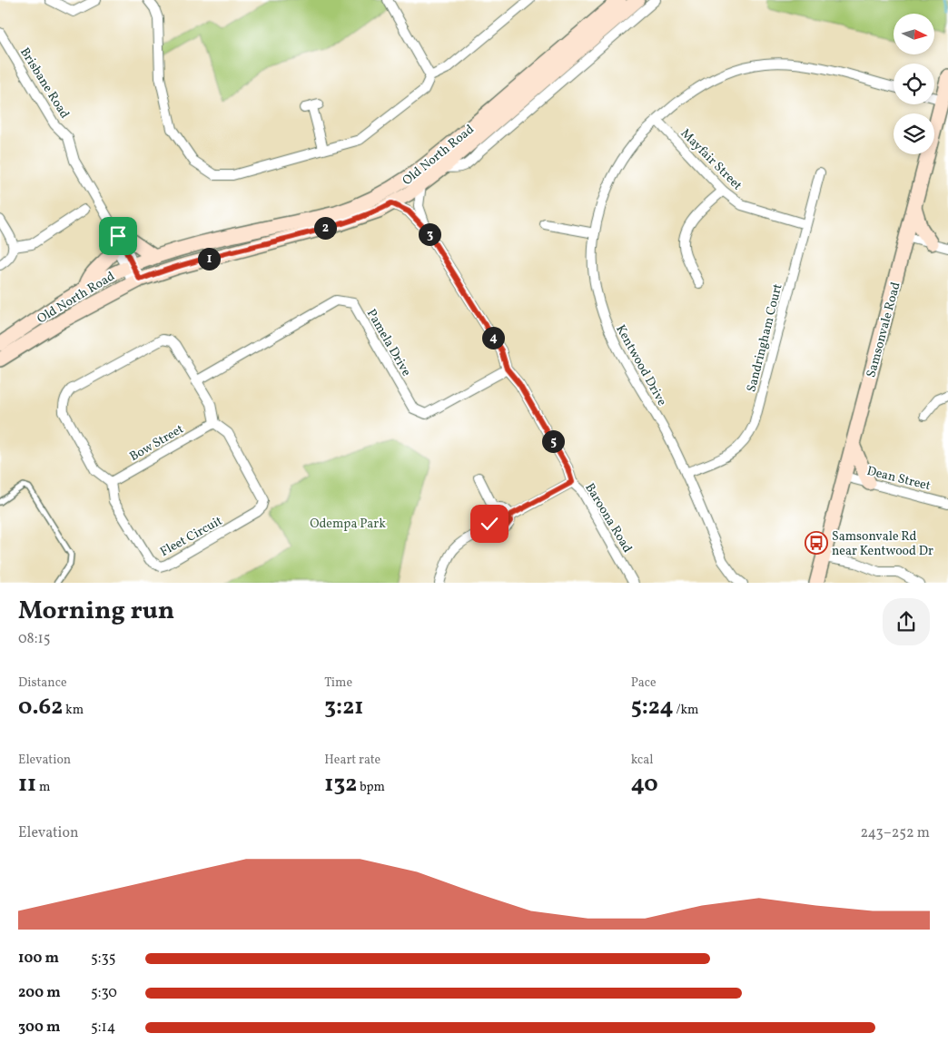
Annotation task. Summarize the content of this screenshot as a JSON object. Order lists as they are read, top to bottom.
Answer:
{
  "streets": {
    "main road": ["Old North Road", "Samsonvale Road"],
    "street": [
      "Brisbane Road",
      "Mayfair Street",
      "Sandringham Court",
      "Pamela Drive",
      "Kentwood Drive",
      "Bow Street",
      "Dean Street",
      "Baroona Road",
      "Fleet Circuit"
    ]
  },
  "crossings": [
    ["Brisbane Road", "Old North Road"],
    ["Old North Road", "Baroona Road"],
    ["Mayfair Street", "Sandringham Court"],
    ["Mayfair Street", "Kentwood Drive"],
    ["Samsonvale Road", "Dean Street"],
    ["Sandringham Court", "Kentwood Drive"],
    ["Pamela Drive", "Baroona Road"],
    ["Bow Street", "Fleet Circuit"]
  ],
  "parks": ["Odempa Park"],
  "places": {
    "bus stop": ["Samsonvale Rd near Kentwood Dr"]
  },
  "north": "right",
  "page": {
    "pins": [
      "2",
      "3",
      "1",
      "4",
      "5"
    ],
    "heading": ["Morning run", "08:15"],
    "stats": [
      ["Distance", "0.62 km"],
      ["Time", "3:21"],
      ["Pace", "5:24 /km"],
      ["Elevation", "11 m"],
      ["Heart rate", "132 bpm"],
      ["kcal", "40"]
    ],
    "chart": ["Elevation", "243–252 m"],
    "list": [
      {
        "name": "100 m",
        "note": "5:35"
      },
      {
        "name": "200 m",
        "note": "5:30"
      },
      {
        "name": "300 m",
        "note": "5:14"
      }
    ]
  }
}
